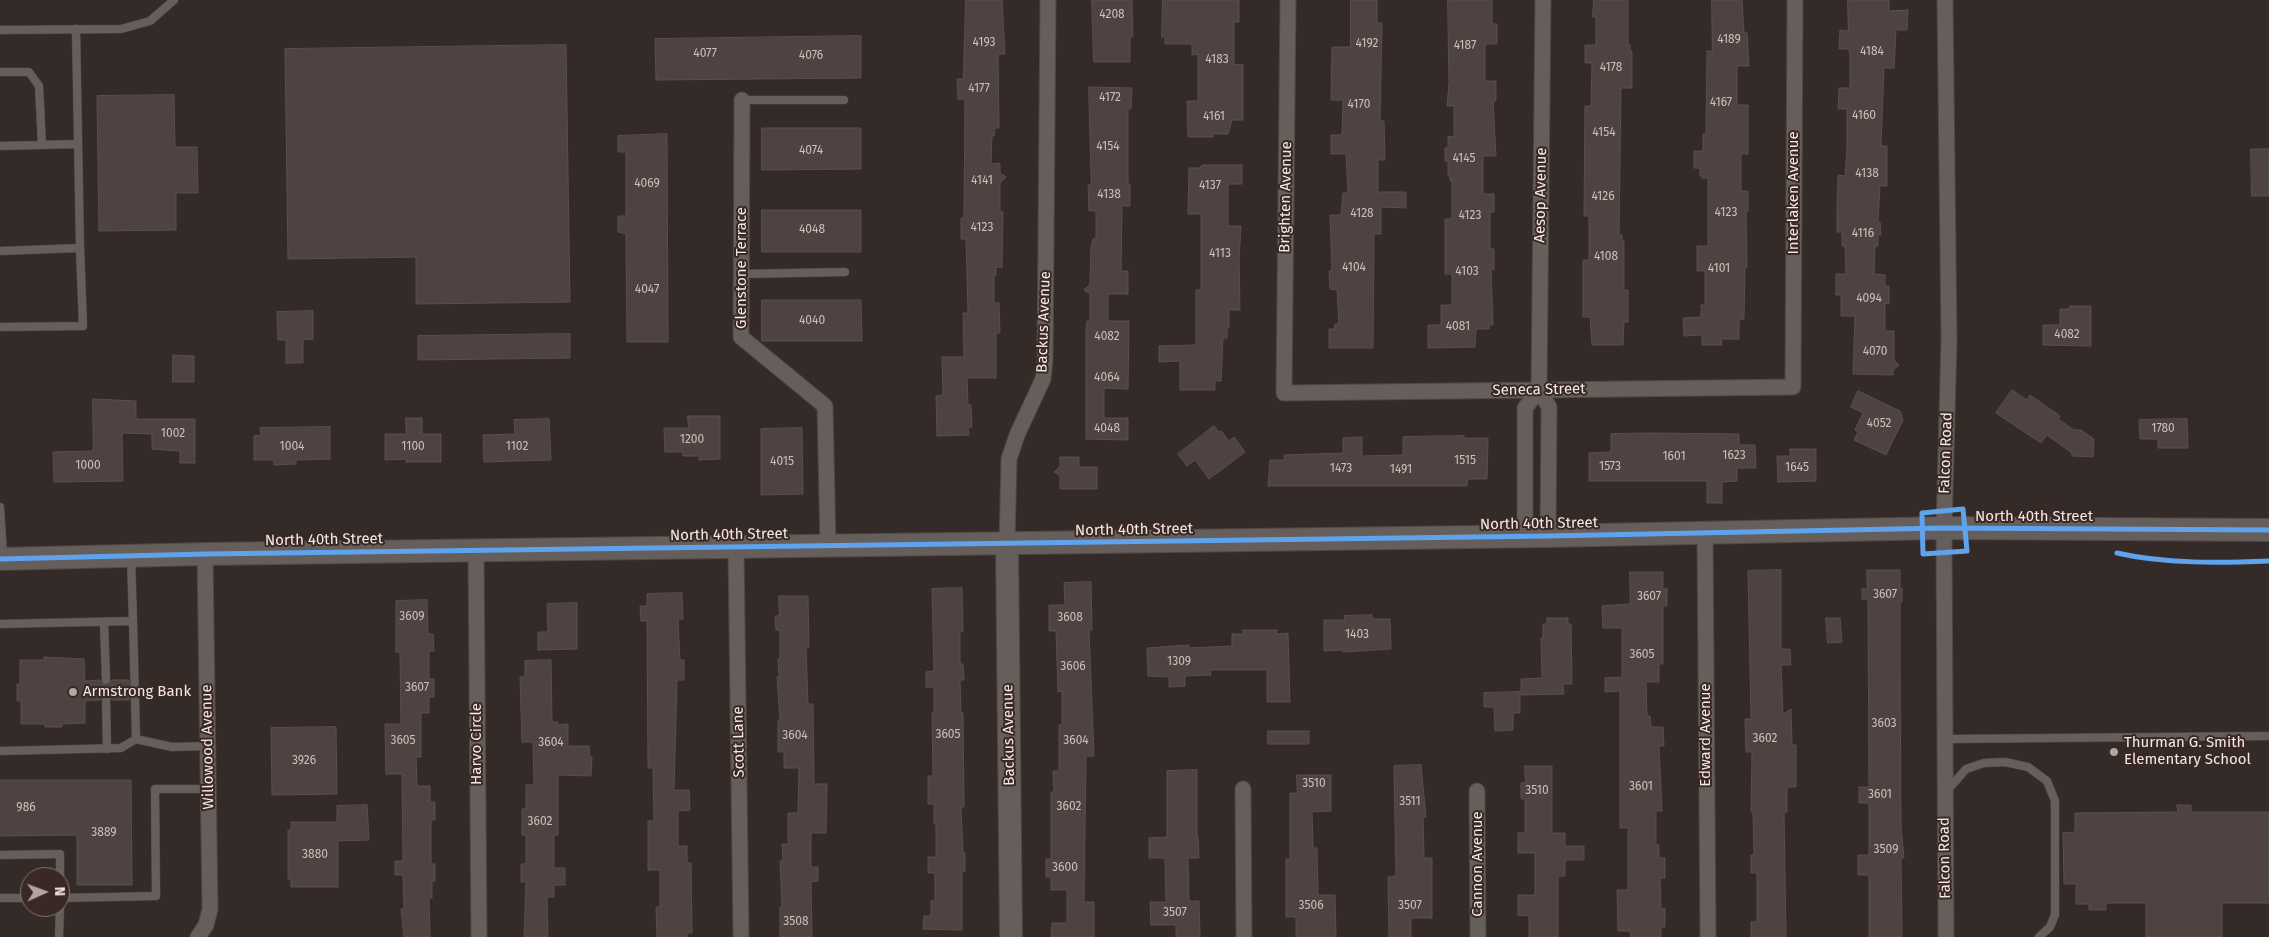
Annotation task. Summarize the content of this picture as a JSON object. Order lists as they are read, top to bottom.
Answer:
{
  "streets": {
    "street": [
      "Interlaken Avenue",
      "Aesop Avenue",
      "Brighten Avenue",
      "Glenstone Terrace",
      "Backus Avenue",
      "Seneca Street",
      "Falcon Road",
      "North 40th Street",
      "Edward Avenue",
      "Scott Lane",
      "Harvo Circle",
      "Willowood Avenue",
      "Cannon Avenue"
    ]
  },
  "crossings": [
    ["Interlaken Avenue", "Seneca Street"],
    ["Aesop Avenue", "Seneca Street"],
    ["Aesop Avenue", "North 40th Street"],
    ["Brighten Avenue", "Seneca Street"],
    ["Glenstone Terrace", "North 40th Street"],
    ["Backus Avenue", "North 40th Street"],
    ["Falcon Road", "North 40th Street"],
    ["North 40th Street", "Edward Avenue"],
    ["North 40th Street", "Scott Lane"],
    ["North 40th Street", "Harvo Circle"],
    ["North 40th Street", "Willowood Avenue"]
  ],
  "places": ["Armstrong Bank", "Thurman G. Smith Elementary School"],
  "house_numbers": [
    "4208",
    "4189",
    "4193",
    "4192",
    "4187",
    "4184",
    "4077",
    "4076",
    "4183",
    "4178",
    "4177",
    "4172",
    "4167",
    "4170",
    "4160",
    "4161",
    "4154",
    "4154",
    "4074",
    "4145",
    "4138",
    "4141",
    "4069",
    "4137",
    "4138",
    "4126",
    "4123",
    "4128",
    "4123",
    "4123",
    "4048",
    "4116",
    "4113",
    "4108",
    "4104",
    "4101",
    "4103",
    "4047",
    "4094",
    "4040",
    "4081",
    "4082",
    "4082",
    "4070",
    "4064",
    "4052",
    "4048",
    "1780",
    "1002",
    "1200",
    "1004",
    "1100",
    "1102",
    "1623",
    "1601",
    "1515",
    "4015",
    "1000",
    "1573",
    "1645",
    "1473",
    "1491",
    "3607",
    "3607",
    "3609",
    "3608",
    "1403",
    "3605",
    "1309",
    "3606",
    "3607",
    "3603",
    "3605",
    "3604",
    "3602",
    "3605",
    "3604",
    "3604",
    "3926",
    "3510",
    "3601",
    "3510",
    "3601",
    "3511",
    "3602",
    "986",
    "3602",
    "3889",
    "3509",
    "3880",
    "3600",
    "3506",
    "3507",
    "3507",
    "3508"
  ],
  "north": "right"
}
